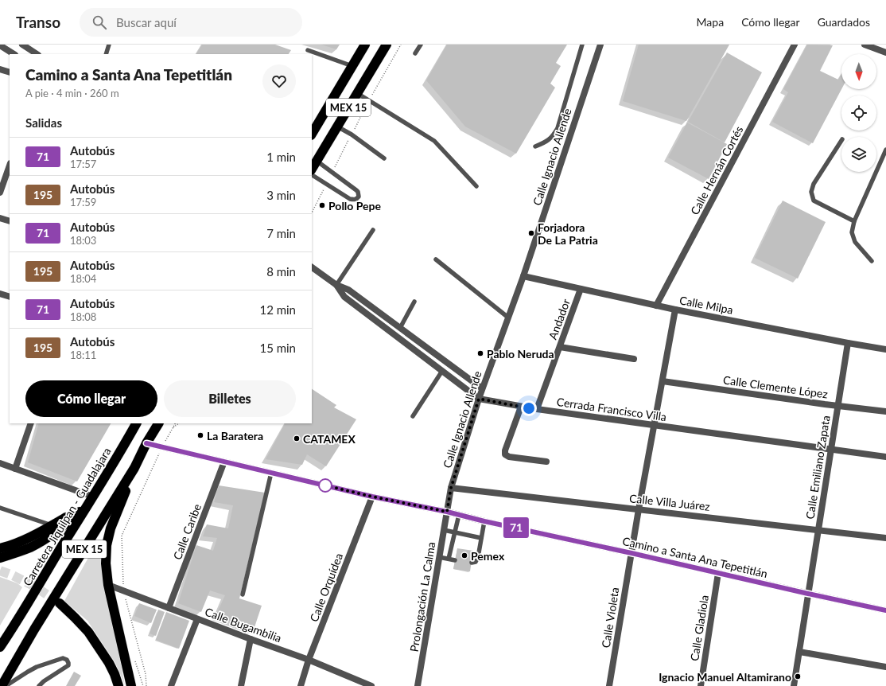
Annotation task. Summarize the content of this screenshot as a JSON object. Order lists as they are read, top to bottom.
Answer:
{
  "streets": {
    "highway": ["MEX 15", "Carretera Jiquilpan - Guadalajara"],
    "street": [
      "Calle Ignacio Allende",
      "Calle Hernán Cortés",
      "Calle Milpa",
      "Andador",
      "Calle Clemente López",
      "Cerrada Francisco Villa",
      "Calle Emiliano Zapata",
      "Calle Villa Juárez",
      "Calle Caribe",
      "Camino a Santa Ana Tepetitlán",
      "Calle Orquídea",
      "Prolongación La Calma",
      "Calle Violeta",
      "Calle Bugambilia",
      "Calle Gladiola"
    ]
  },
  "crossings": [
    ["MEX 15", "Camino a Santa Ana Tepetitlán"],
    ["Calle Ignacio Allende", "Calle Milpa"],
    ["Calle Ignacio Allende", "Cerrada Francisco Villa"],
    ["Calle Ignacio Allende", "Calle Villa Juárez"],
    ["Calle Ignacio Allende", "Camino a Santa Ana Tepetitlán"],
    ["Calle Ignacio Allende", "Prolongación La Calma"],
    ["Calle Hernán Cortés", "Calle Milpa"],
    ["Calle Milpa", "Andador"],
    ["Calle Milpa", "Calle Emiliano Zapata"],
    ["Andador", "Cerrada Francisco Villa"],
    ["Calle Clemente López", "Calle Emiliano Zapata"],
    ["Cerrada Francisco Villa", "Calle Emiliano Zapata"],
    ["Calle Emiliano Zapata", "Calle Villa Juárez"],
    ["Calle Emiliano Zapata", "Camino a Santa Ana Tepetitlán"],
    ["Calle Caribe", "Camino a Santa Ana Tepetitlán"],
    ["Calle Caribe", "Calle Bugambilia"],
    ["Camino a Santa Ana Tepetitlán", "Calle Orquídea"],
    ["Camino a Santa Ana Tepetitlán", "Prolongación La Calma"],
    ["Camino a Santa Ana Tepetitlán", "Calle Violeta"],
    ["Camino a Santa Ana Tepetitlán", "Calle Gladiola"],
    ["Calle Orquídea", "Calle Bugambilia"]
  ],
  "places": [
    "Pollo Pepe",
    "Forjadora De La Patria",
    "Pablo Neruda",
    "La Baratera",
    "CATAMEX",
    "Pemex",
    "Ignacio Manuel Altamirano"
  ],
  "lines": ["bus line 71"],
  "north": "bottom",
  "page": {
    "header": "Transo",
    "search": "Buscar aquí",
    "nav": ["Mapa", "Cómo llegar", "Guardados"],
    "on_map": "71",
    "heading": [
      ["Camino a Santa Ana Tepetitlán", "A pie · 4 min · 260 m"],
      "Salidas"
    ],
    "list": [
      {
        "mark": "71",
        "name": "Autobús",
        "note": "17:57",
        "value": "1 min"
      },
      {
        "mark": "195",
        "name": "Autobús",
        "note": "17:59",
        "value": "3 min"
      },
      {
        "mark": "71",
        "name": "Autobús",
        "note": "18:03",
        "value": "7 min"
      },
      {
        "mark": "195",
        "name": "Autobús",
        "note": "18:04",
        "value": "8 min"
      },
      {
        "mark": "71",
        "name": "Autobús",
        "note": "18:08",
        "value": "12 min"
      },
      {
        "mark": "195",
        "name": "Autobús",
        "note": "18:11",
        "value": "15 min"
      }
    ],
    "buttons": ["Cómo llegar", "Billetes"]
  }
}
